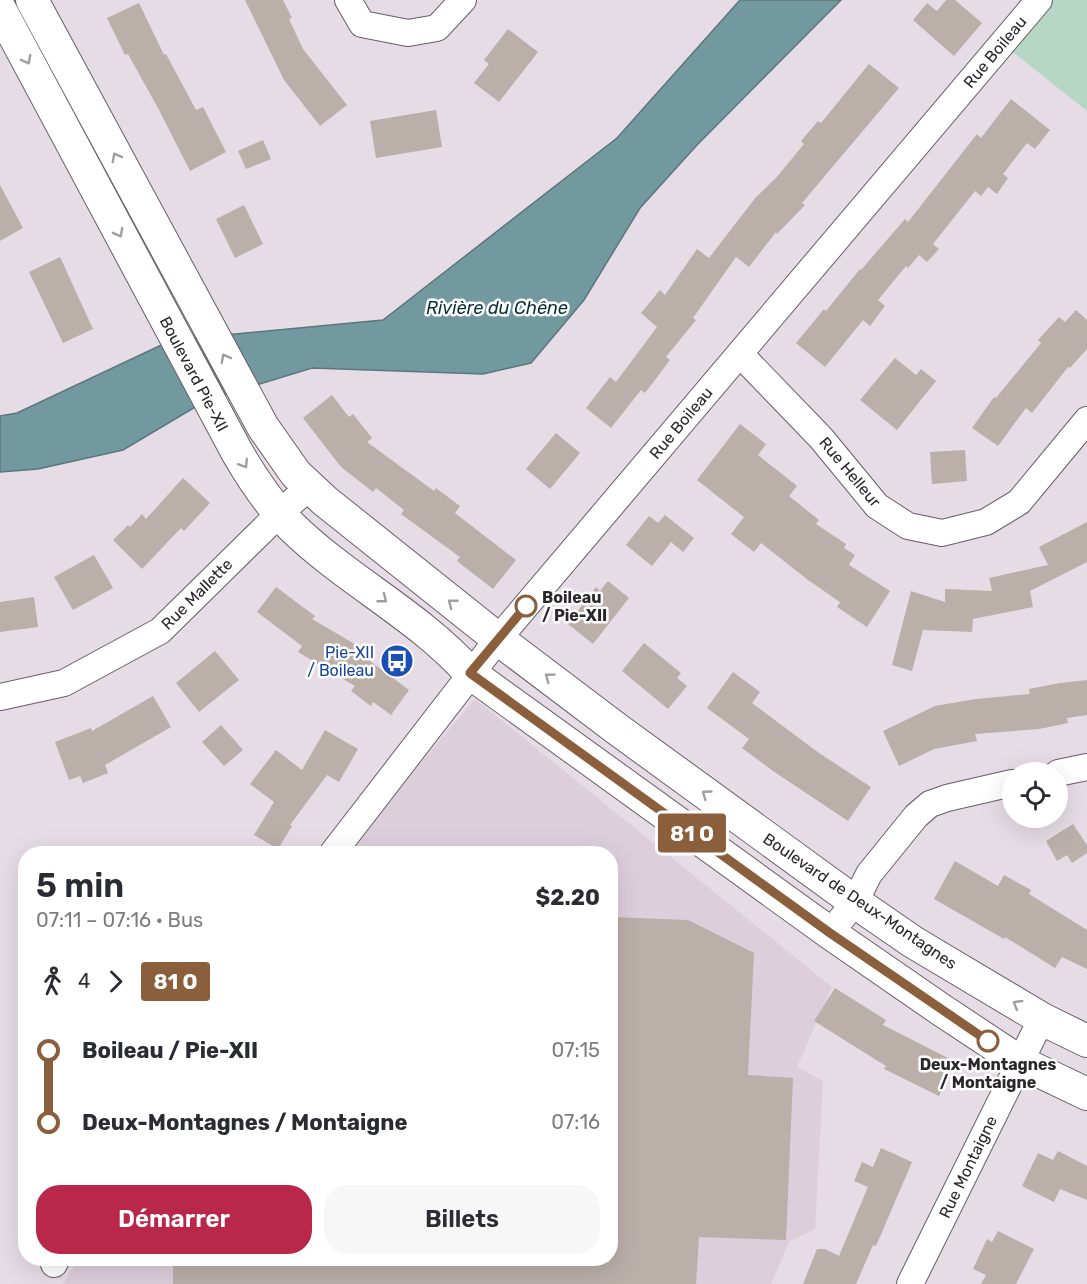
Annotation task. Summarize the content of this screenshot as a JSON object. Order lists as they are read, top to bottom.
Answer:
{
  "streets": {
    "street": [
      "Rue Boileau",
      "Boulevard Pie-XII",
      "Rue Helleur",
      "Rue Mallette",
      "Boulevard de Deux-Montagnes",
      "Rue Montaigne"
    ]
  },
  "crossings": [
    ["Rue Boileau", "Boulevard Pie-XII"],
    ["Rue Boileau", "Rue Helleur"],
    ["Rue Boileau", "Boulevard de Deux-Montagnes"],
    ["Boulevard Pie-XII", "Rue Mallette"],
    ["Boulevard de Deux-Montagnes", "Rue Montaigne"]
  ],
  "water": ["Rivière du Chêne"],
  "places": {
    "other": ["Boileau / Pie-XII", "Deux-Montagnes / Montaigne"],
    "bus stop": ["Pie-XII / Boileau"]
  },
  "page": {
    "on_map": "81 O",
    "heading": ["5 min", "07:11 – 07:16 · Bus", "$2.20"],
    "legs": ["4", "81 O"],
    "list": [
      {
        "name": "Boileau / Pie-XII",
        "value": "07:15"
      },
      {
        "name": "Deux-Montagnes / Montaigne",
        "value": "07:16"
      }
    ],
    "buttons": ["Démarrer", "Billets"]
  }
}
